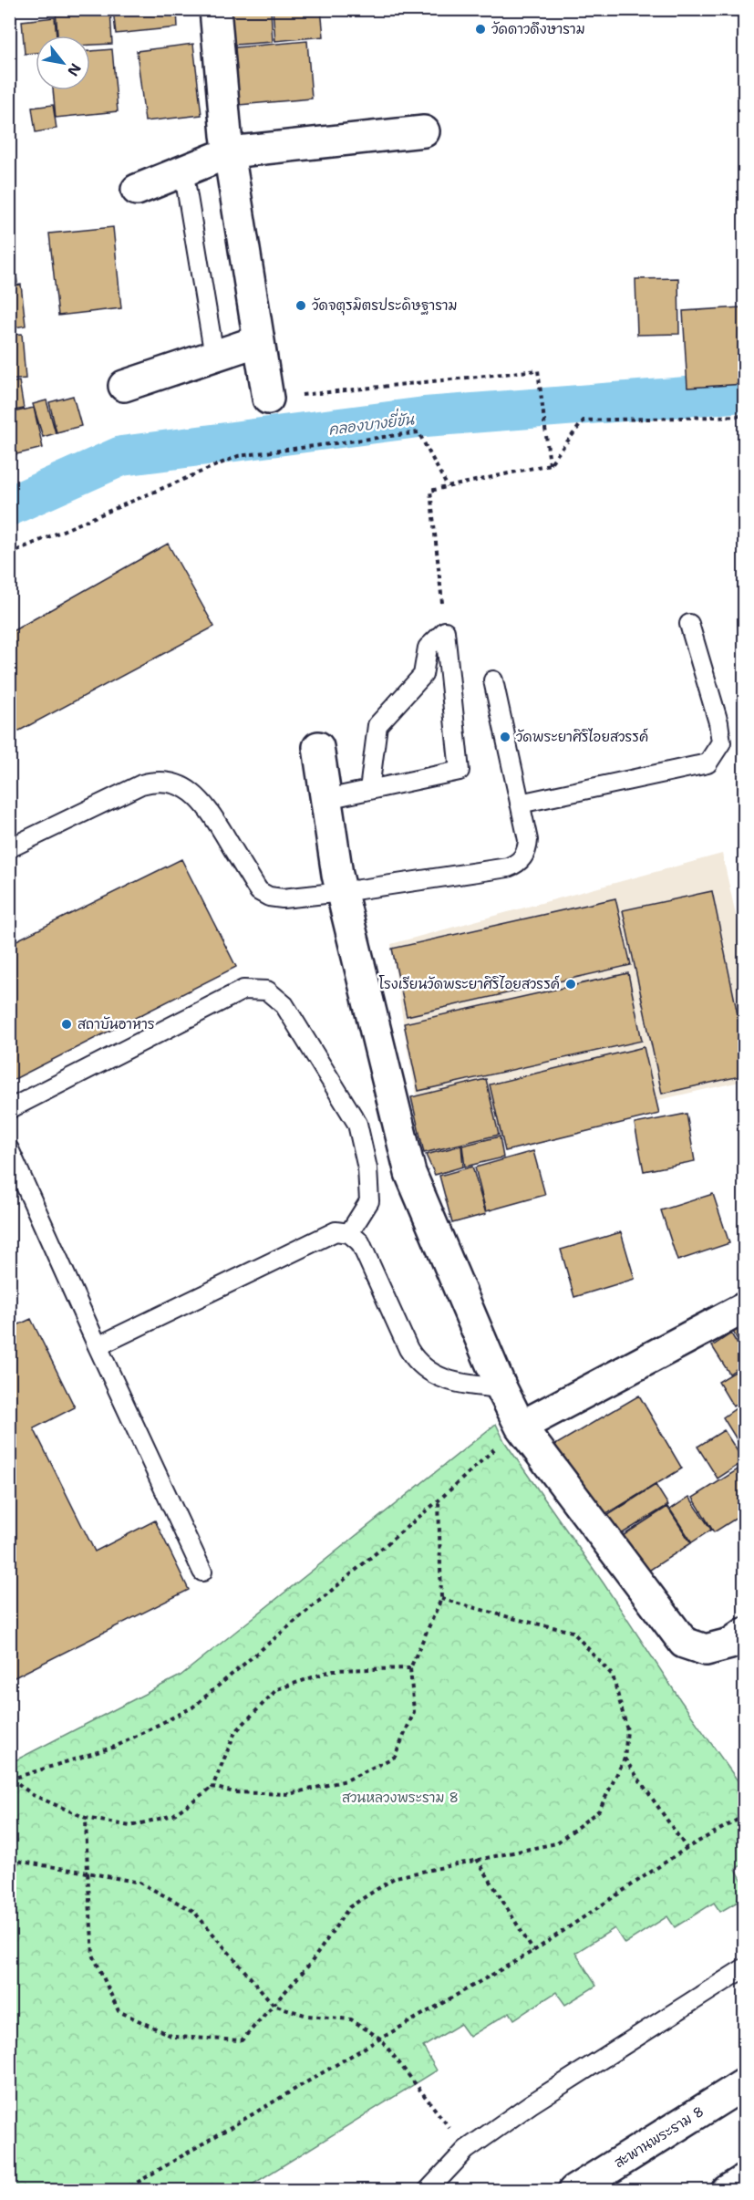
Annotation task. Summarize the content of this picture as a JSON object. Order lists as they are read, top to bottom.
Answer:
{
  "streets": {
    "street": ["สะพานพระราม 8"]
  },
  "water": ["คลองบางยี่ขัน"],
  "parks": ["สวนหลวงพระราม 8"],
  "places": [
    "วัดดาวดึงษาราม",
    "วัดจตุรมิตรประดิษฐาราม",
    "วัดพระยาศิริไอยสวรรค์",
    "โรงเรียนวัดพระยาศิริไอยสวรรค์",
    "สถาบันอาหาร"
  ],
  "north": "bottom right"
}
